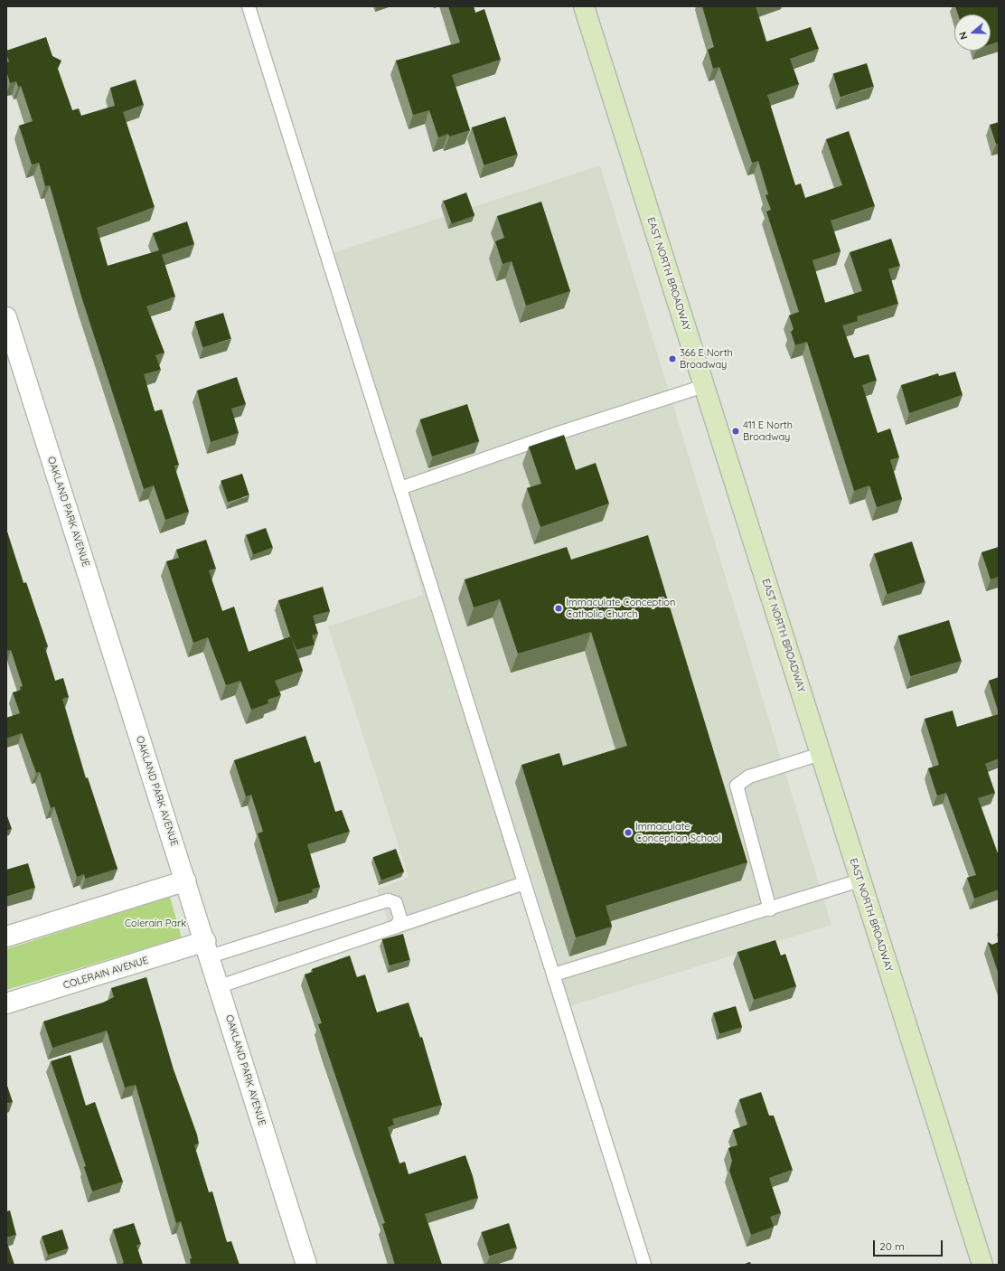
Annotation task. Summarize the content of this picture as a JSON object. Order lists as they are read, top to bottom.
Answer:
{
  "streets": {
    "main road": ["EAST NORTH BROADWAY"],
    "street": ["OAKLAND PARK AVENUE", "COLERAIN AVENUE"]
  },
  "crossings": [
    ["OAKLAND PARK AVENUE", "COLERAIN AVENUE"]
  ],
  "parks": ["Colerain Park"],
  "places": [
    "366 E North Broadway",
    "411 E North Broadway",
    "Immaculate Conception Catholic Church",
    "Immaculate Conception School"
  ],
  "scale_bar": "20 m",
  "north": "left"
}
